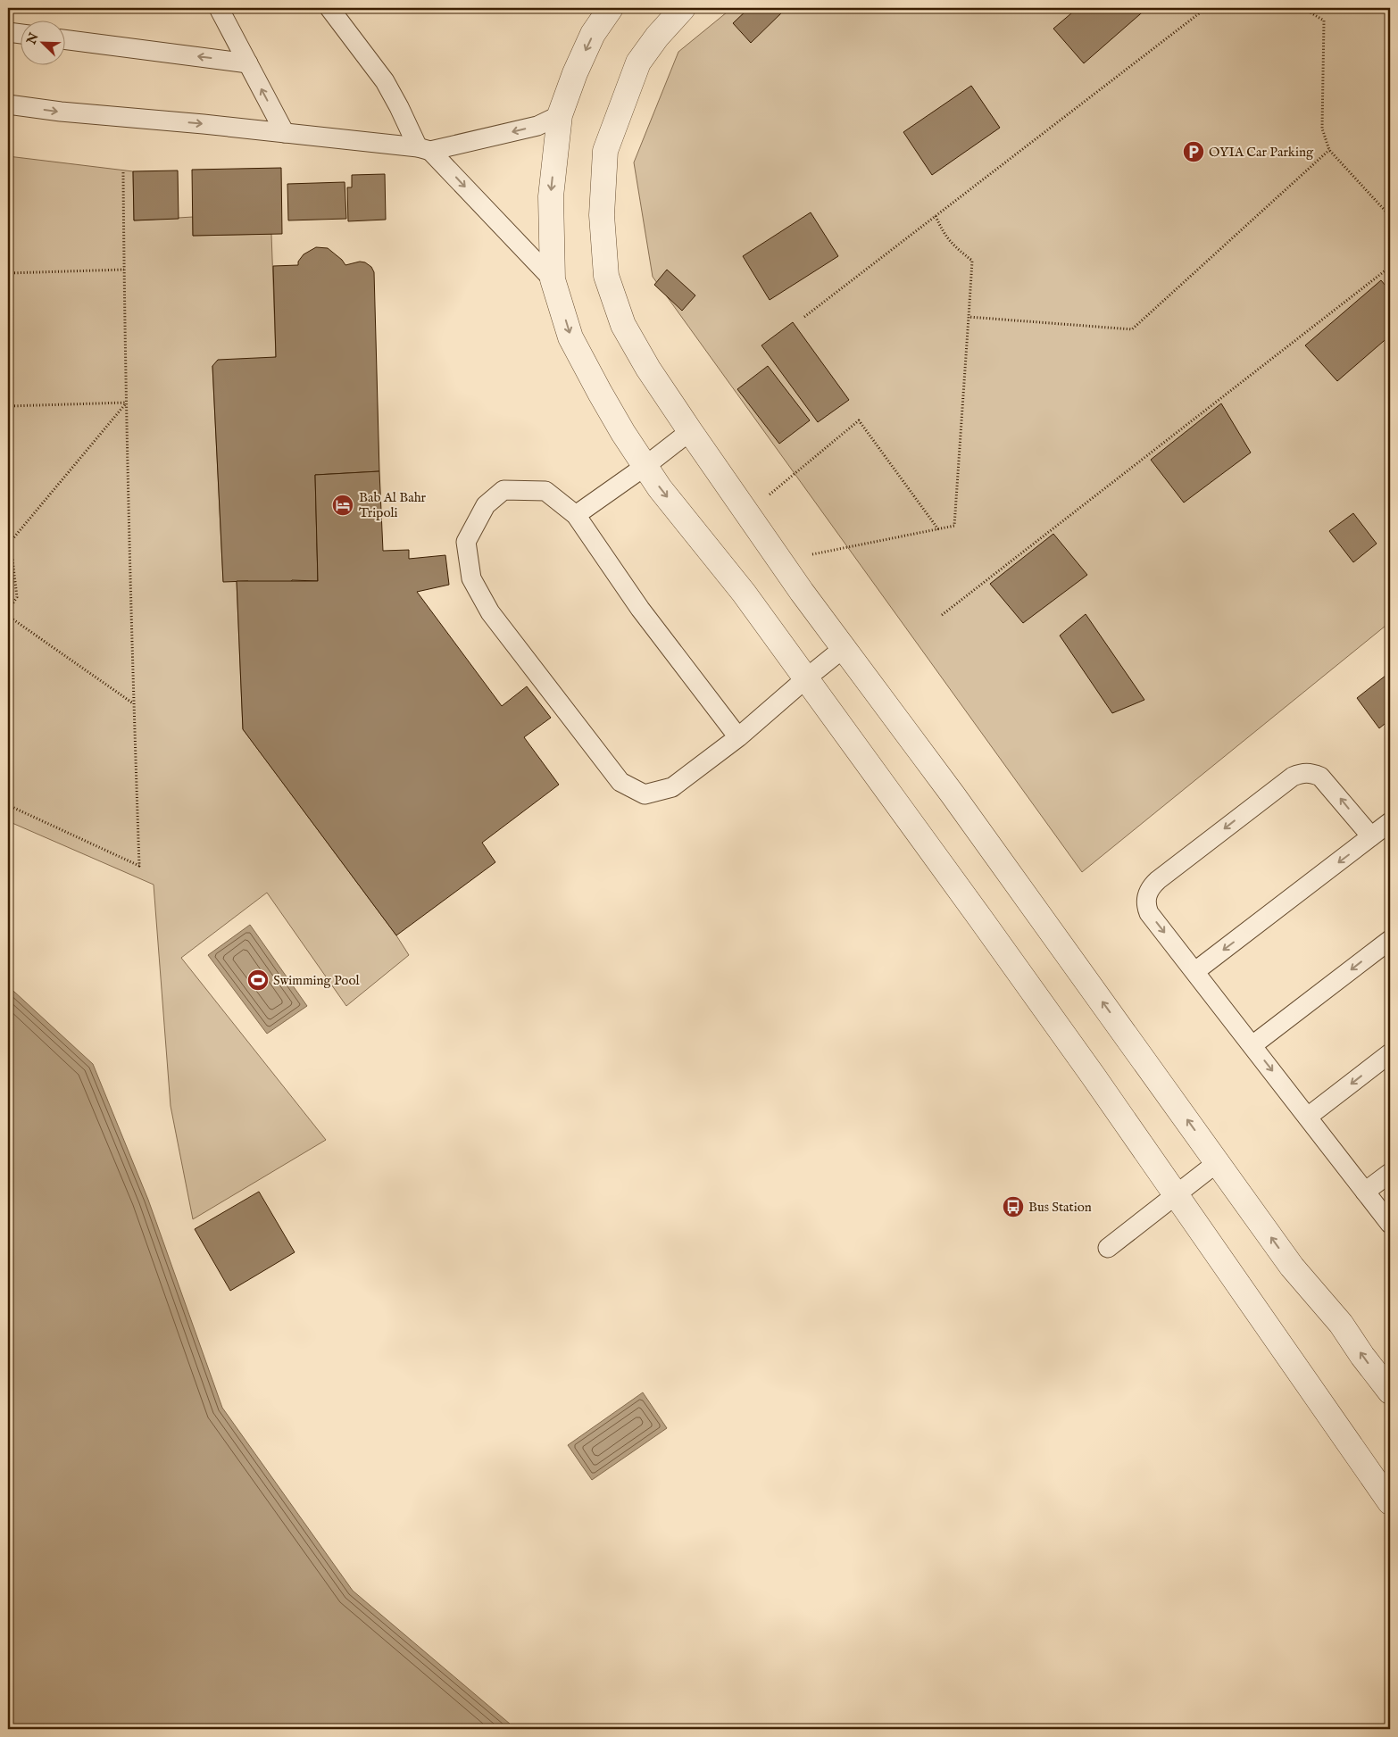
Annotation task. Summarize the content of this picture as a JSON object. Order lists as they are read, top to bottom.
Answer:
{
  "places": {
    "parking": ["OYIA Car Parking"],
    "hotel": ["Bab Al Bahr Tripoli"],
    "sports": ["Swimming Pool"],
    "bus stop": ["Bus Station"]
  },
  "north": "top left"
}
